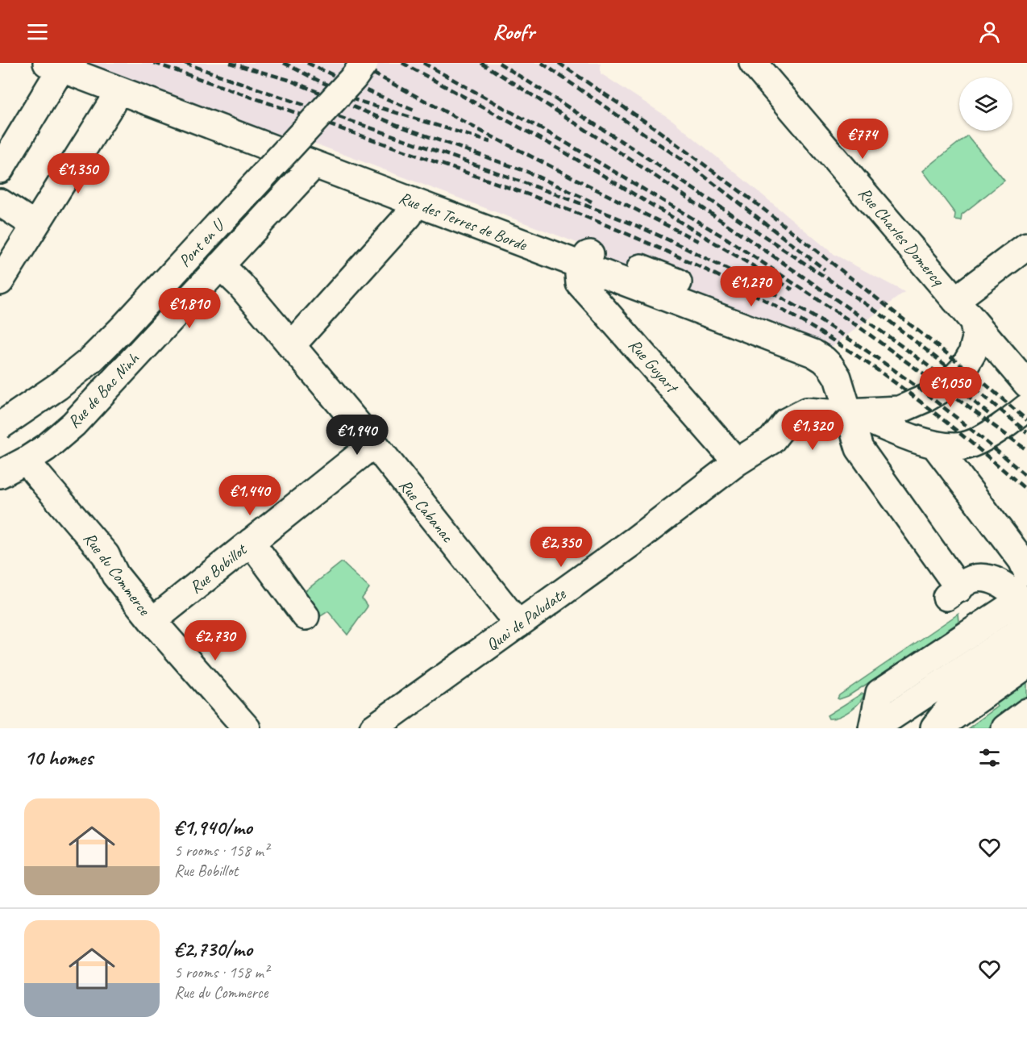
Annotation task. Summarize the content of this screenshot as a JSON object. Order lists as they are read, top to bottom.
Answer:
{
  "streets": {
    "street": [
      "Rue des Terres de Borde",
      "Rue Charles Domercq",
      "Pont en U",
      "Rue Guyart",
      "Rue de Bac Ninh",
      "Rue Cabanac",
      "Rue Bobillot",
      "Rue du Commerce",
      "Quai de Paludate"
    ]
  },
  "crossings": [
    ["Rue des Terres de Borde", "Rue Guyart"],
    ["Rue des Terres de Borde", "Rue de Bac Ninh"],
    ["Rue des Terres de Borde", "Quai de Paludate"],
    ["Rue Guyart", "Quai de Paludate"],
    ["Rue de Bac Ninh", "Rue Cabanac"],
    ["Rue de Bac Ninh", "Rue du Commerce"],
    ["Rue Cabanac", "Rue Bobillot"],
    ["Rue Cabanac", "Quai de Paludate"],
    ["Rue Bobillot", "Rue du Commerce"]
  ],
  "page": {
    "header": "Roofr",
    "price": [
      "€774",
      "€1,350",
      "€1,270",
      "€1,810",
      "€1,050",
      "€1,320",
      "€1,940",
      "€1,440",
      "€2,350",
      "€2,730"
    ],
    "heading": "10 homes",
    "list": [
      {
        "name": "€1,940/mo",
        "note": "5 rooms · 158 m² · Rue Bobillot"
      },
      {
        "name": "€2,730/mo",
        "note": "5 rooms · 158 m² · Rue du Commerce"
      }
    ]
  }
}
